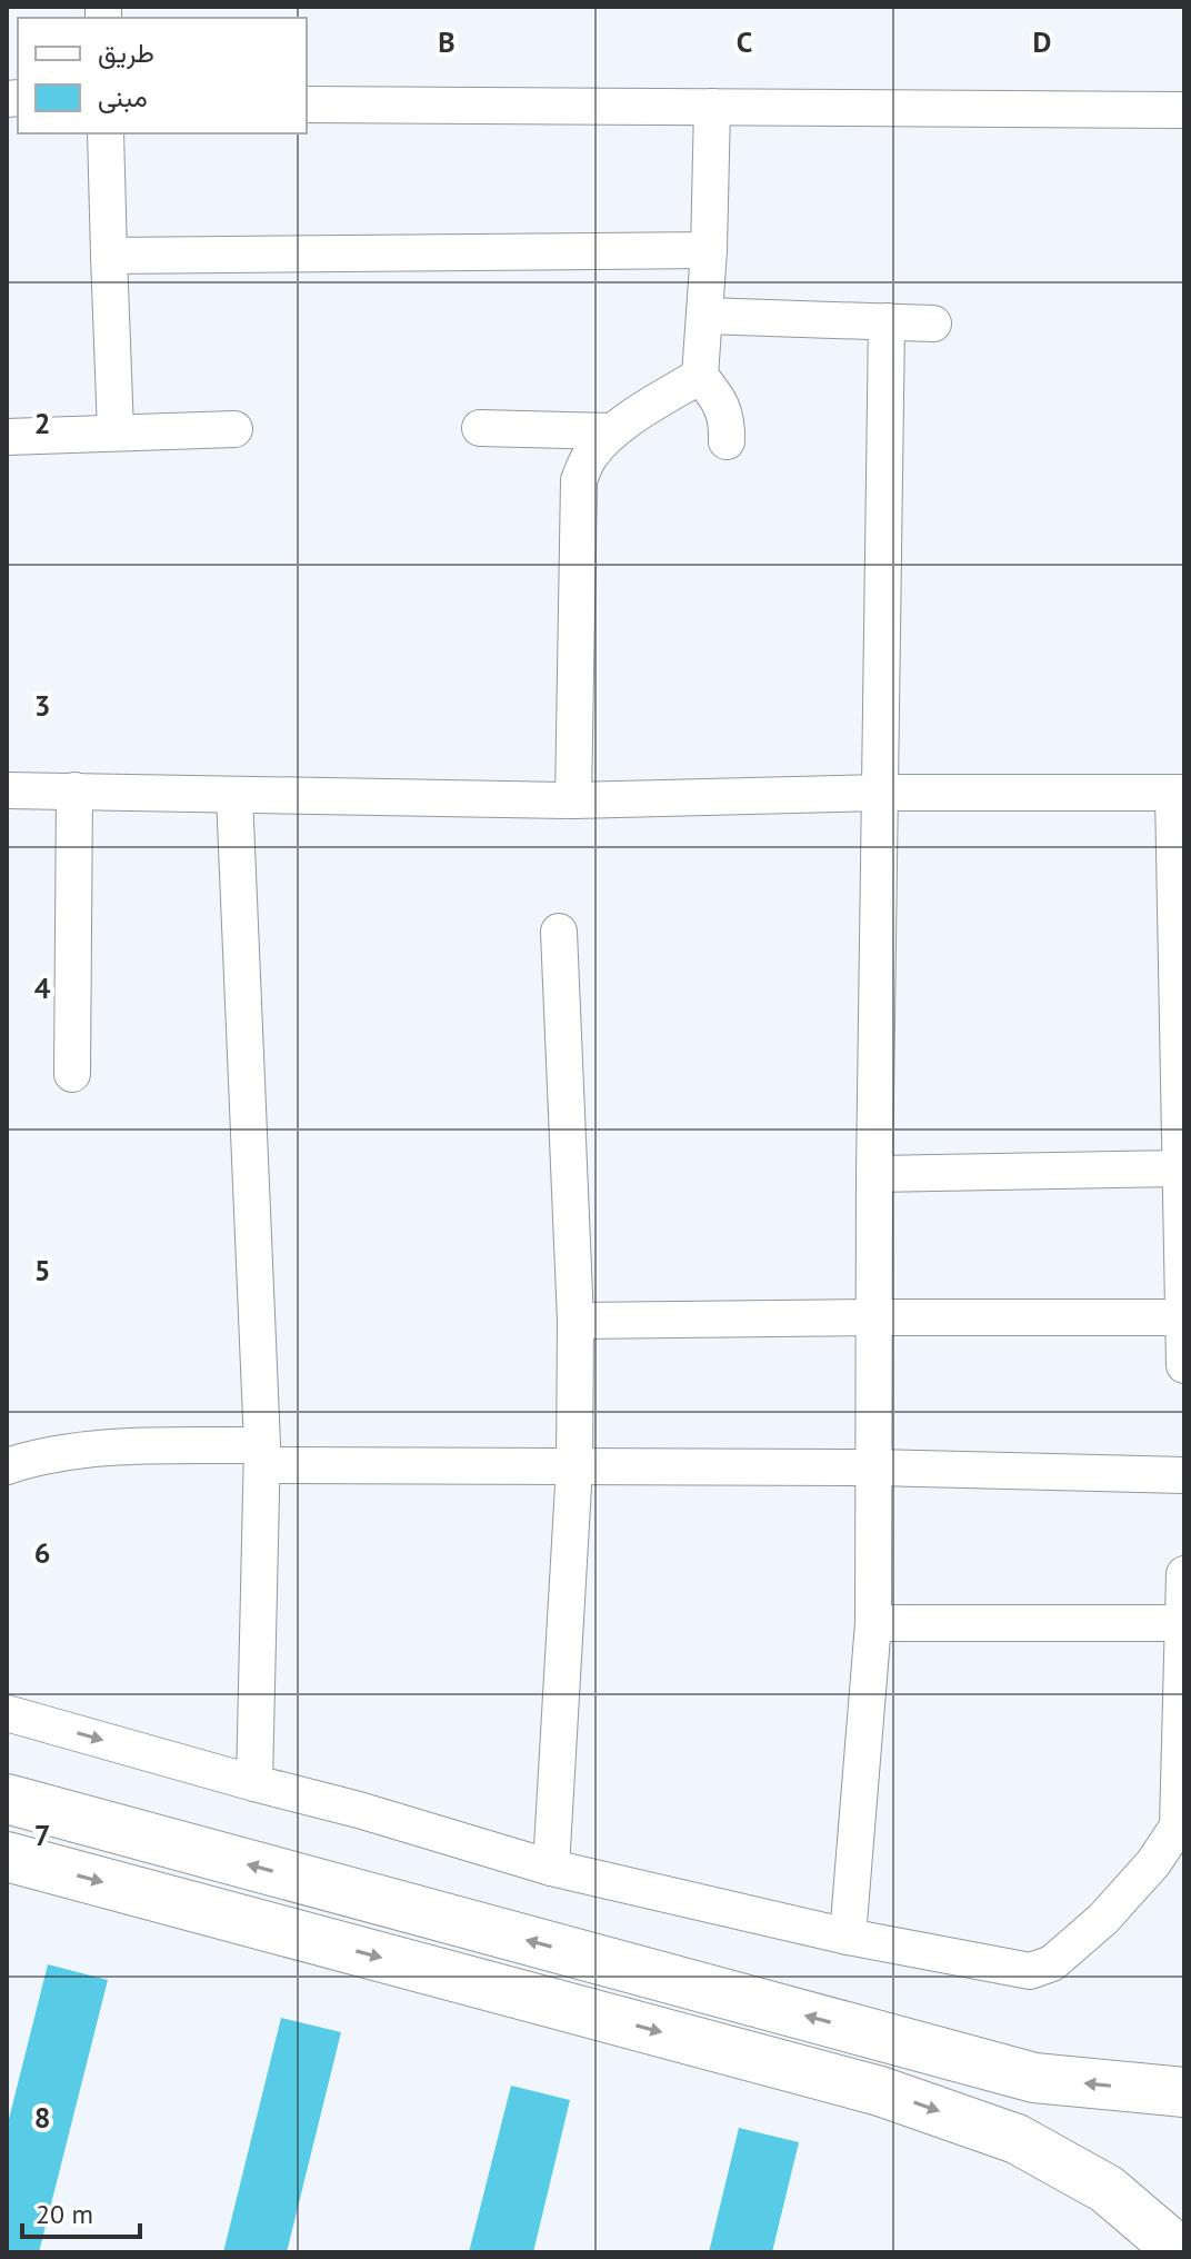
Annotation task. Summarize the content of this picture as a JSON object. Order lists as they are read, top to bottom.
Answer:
{
  "legend": ["طريق", "مبنى"],
  "scale_bar": "20 m",
  "grid": {
    "columns": ["B", "C", "D"],
    "rows": [
      "2",
      "3",
      "4",
      "5",
      "6",
      "7",
      "8"
    ]
  }
}
